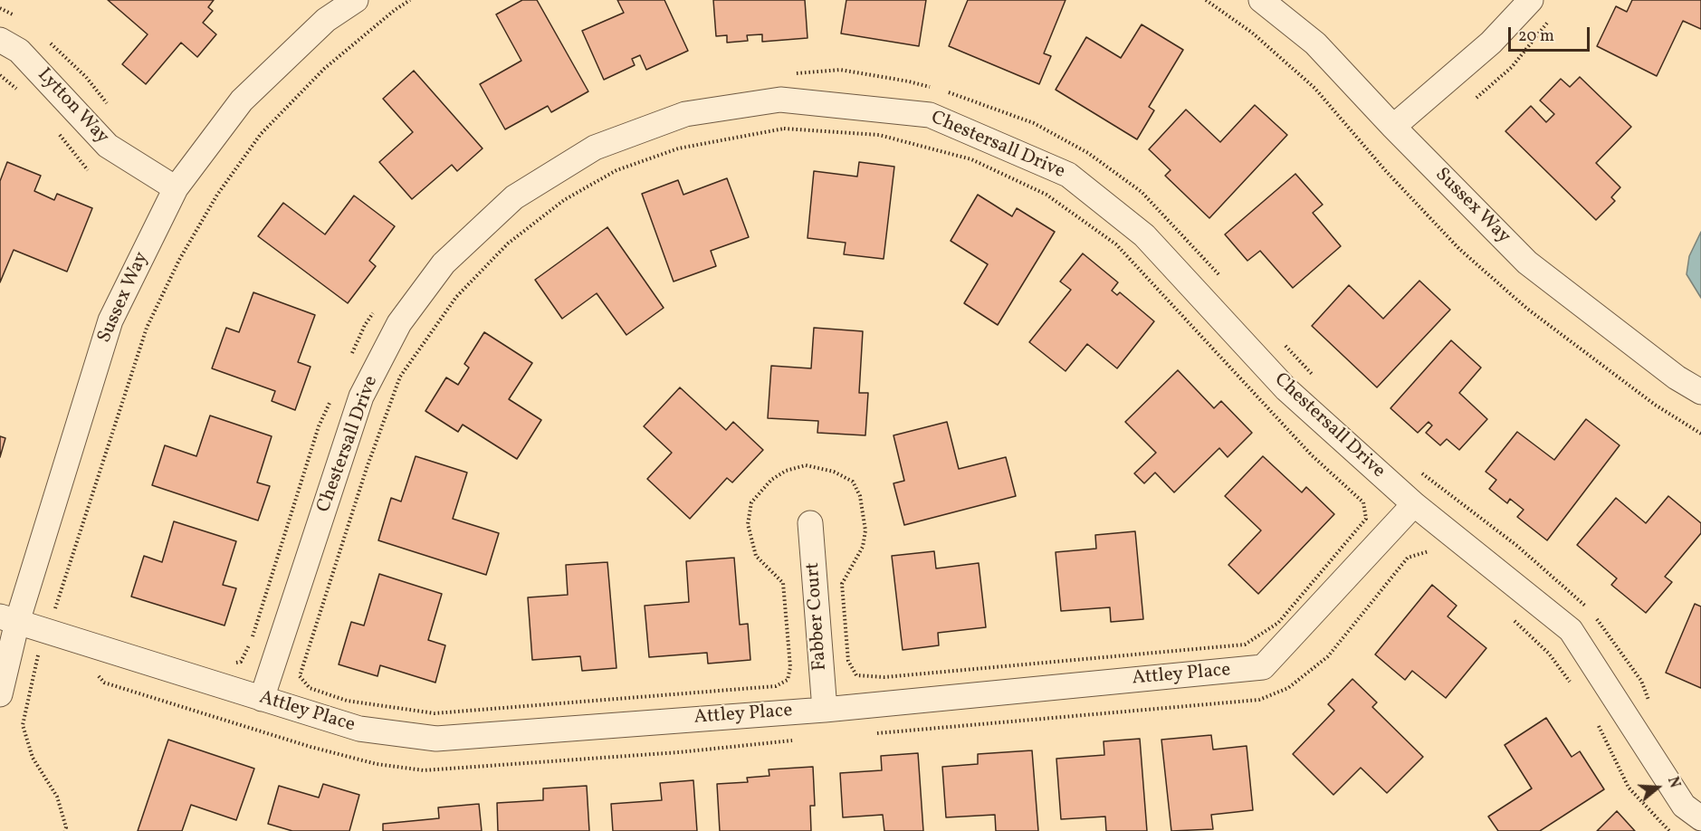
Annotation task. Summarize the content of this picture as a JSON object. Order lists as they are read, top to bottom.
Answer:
{
  "streets": {
    "street": [
      "Lytton Way",
      "Chestersall Drive",
      "Sussex Way",
      "Fabber Court",
      "Attley Place"
    ]
  },
  "crossings": [
    ["Lytton Way", "Sussex Way"],
    ["Chestersall Drive", "Attley Place"],
    ["Sussex Way", "Attley Place"],
    ["Fabber Court", "Attley Place"]
  ],
  "scale_bar": "20 m",
  "north": "right"
}
